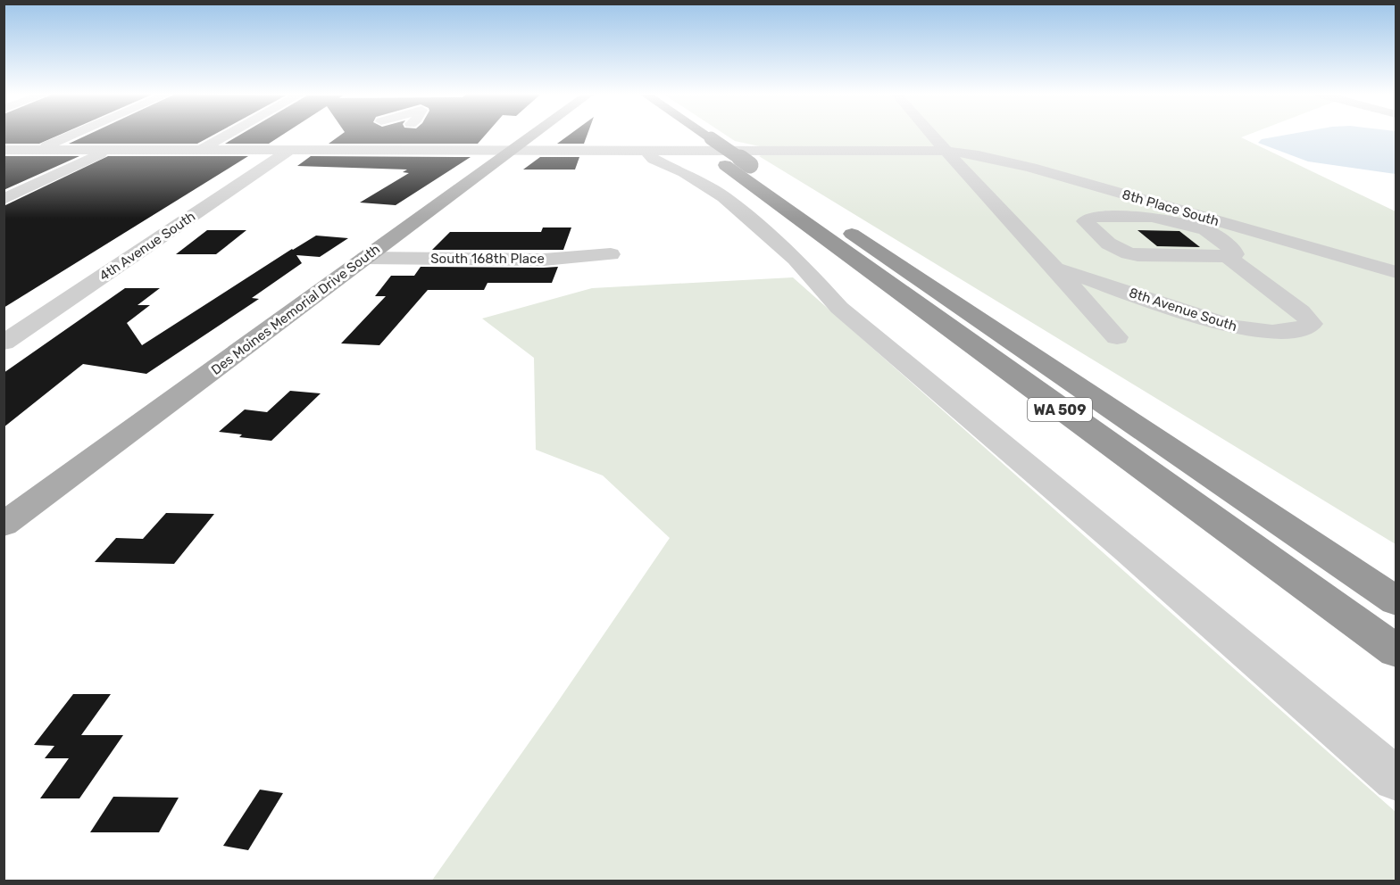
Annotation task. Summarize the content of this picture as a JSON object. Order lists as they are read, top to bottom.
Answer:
{
  "streets": {
    "highway": ["WA 509"],
    "main road": ["Des Moines Memorial Drive South"],
    "street": [
      "8th Place South",
      "4th Avenue South",
      "South 168th Place",
      "8th Avenue South"
    ]
  },
  "crossings": [
    ["8th Place South", "4th Avenue South"],
    ["8th Place South", "Des Moines Memorial Drive South"],
    ["8th Place South", "8th Avenue South"],
    ["South 168th Place", "Des Moines Memorial Drive South"]
  ]
}
